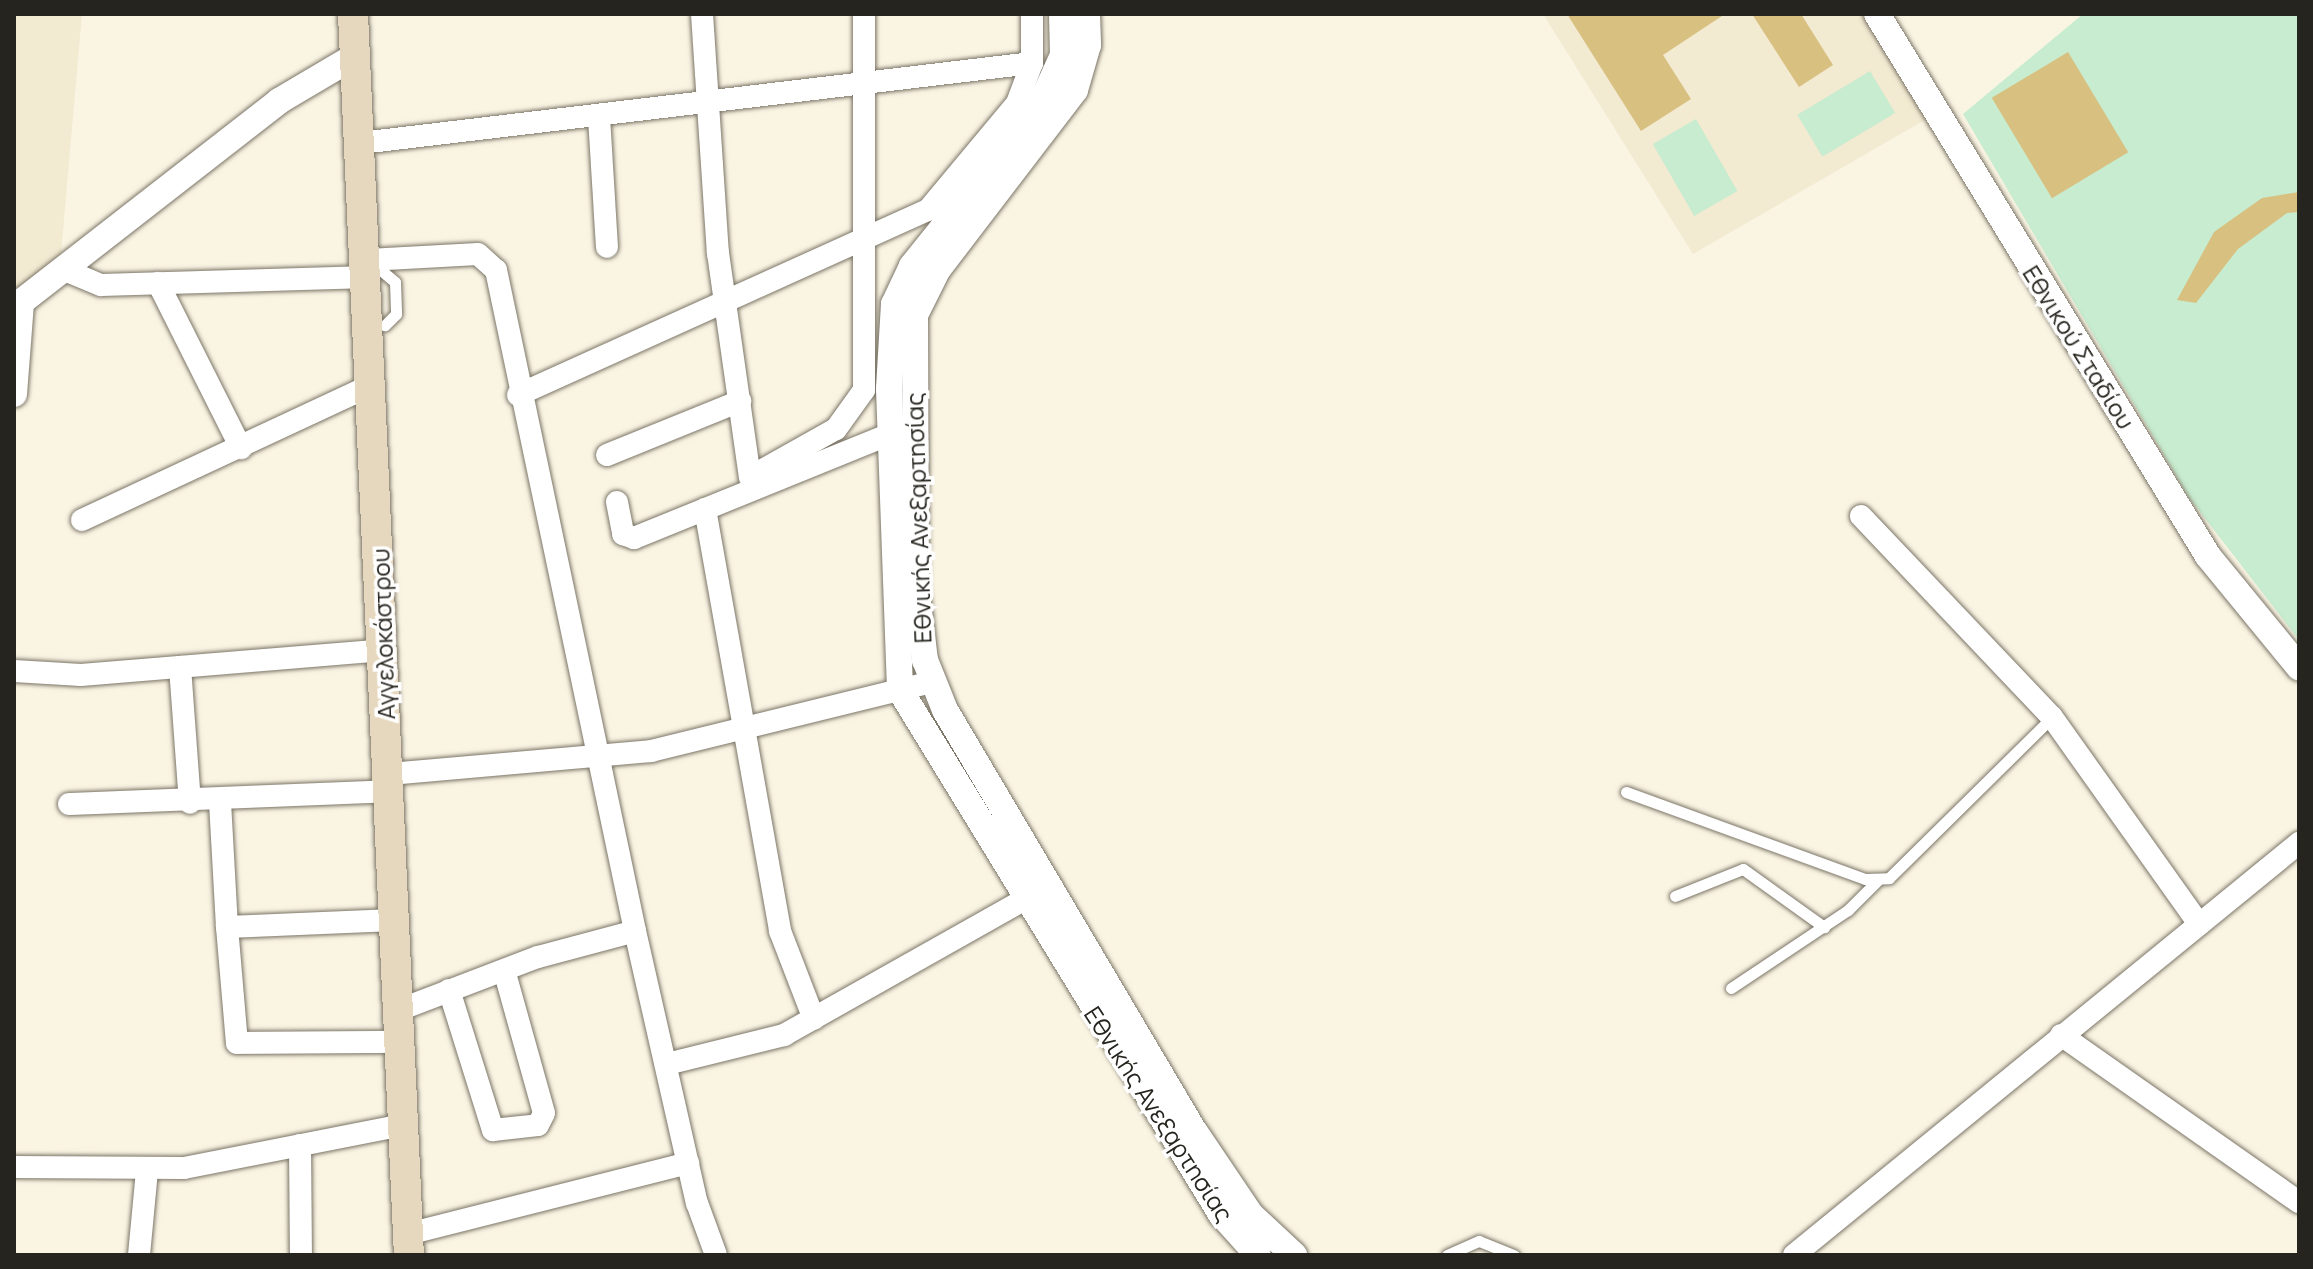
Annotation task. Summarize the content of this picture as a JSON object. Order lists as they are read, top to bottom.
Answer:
{
  "streets": {
    "main road": ["Αγγελοκάστρου"],
    "street": ["Εθνικού Σταδίου", "Εθνικής Ανεξαρτησίας"]
  }
}
